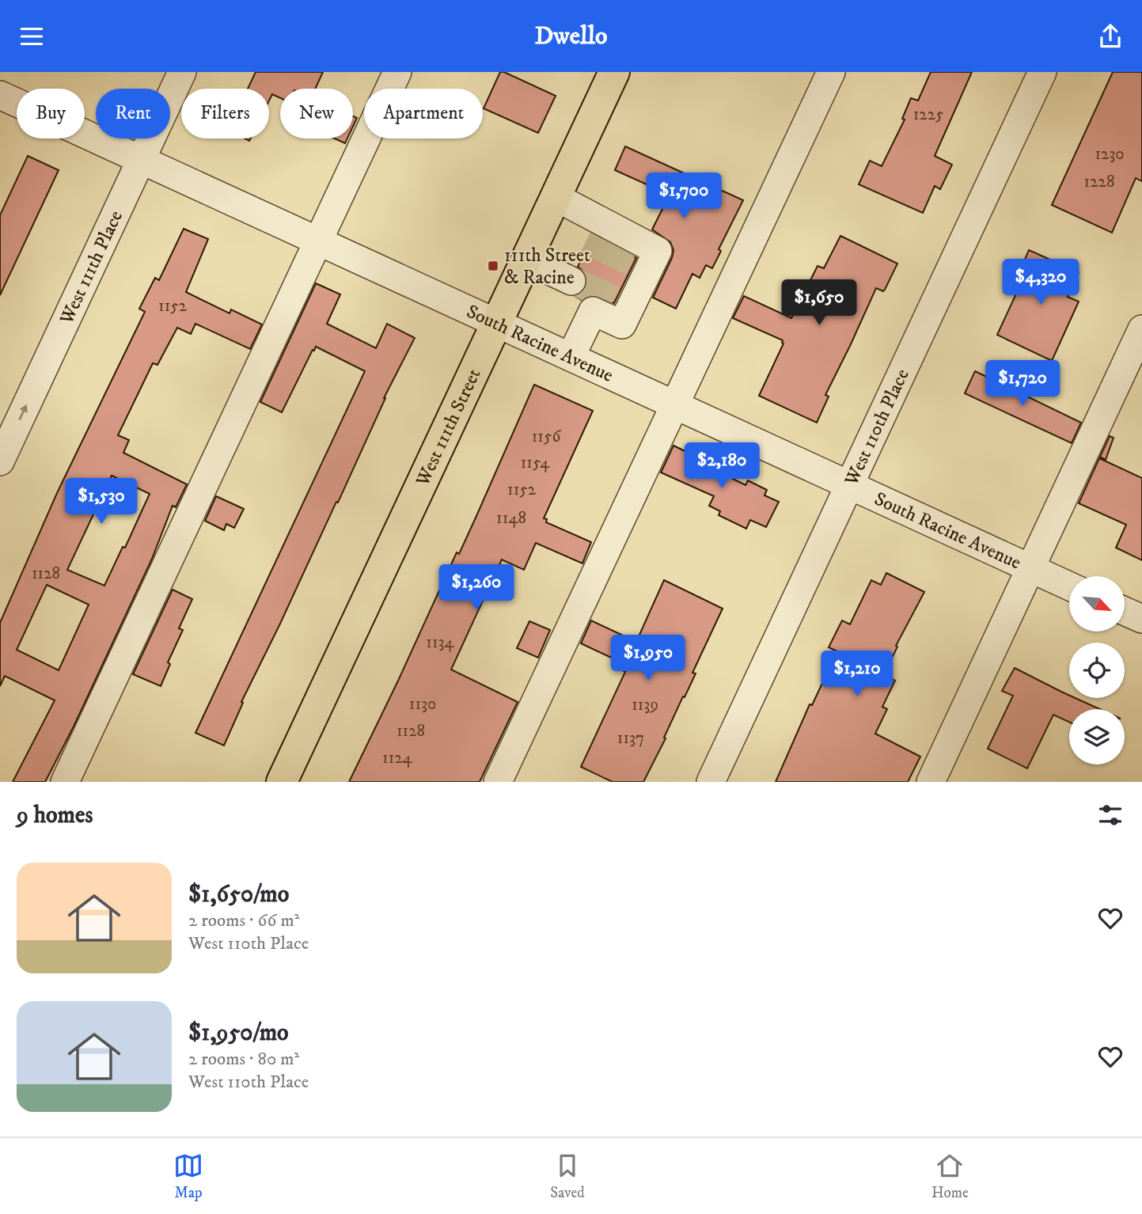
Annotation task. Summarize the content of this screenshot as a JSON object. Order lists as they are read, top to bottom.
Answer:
{
  "streets": {
    "main road": ["West 111th Street"],
    "street": ["West 111th Place", "South Racine Avenue", "West 110th Place"]
  },
  "crossings": [
    ["West 111th Place", "South Racine Avenue"],
    ["South Racine Avenue", "West 110th Place"],
    ["South Racine Avenue", "West 111th Street"]
  ],
  "places": {
    "transit": ["111th Street & Racine"]
  },
  "house_numbers": [
    "1225",
    "1230",
    "1228",
    "1152",
    "1156",
    "1154",
    "1152",
    "1148",
    "1128",
    "1134",
    "1130",
    "1139",
    "1128",
    "1137",
    "1124"
  ],
  "north": "bottom right",
  "page": {
    "header": "Dwello",
    "chip": [
      "Buy",
      "Rent",
      "Filters",
      "New",
      "Apartment"
    ],
    "price": [
      "$1,700",
      "$4,320",
      "$1,650",
      "$1,720",
      "$2,180",
      "$1,530",
      "$1,260",
      "$1,950",
      "$1,210"
    ],
    "heading": "9 homes",
    "list": [
      {
        "name": "$1,650/mo",
        "note": "2 rooms · 66 m² · West 110th Place"
      },
      {
        "name": "$1,950/mo",
        "note": "2 rooms · 80 m² · West 110th Place"
      }
    ],
    "tabs": ["Map", "Saved", "Home"]
  }
}
